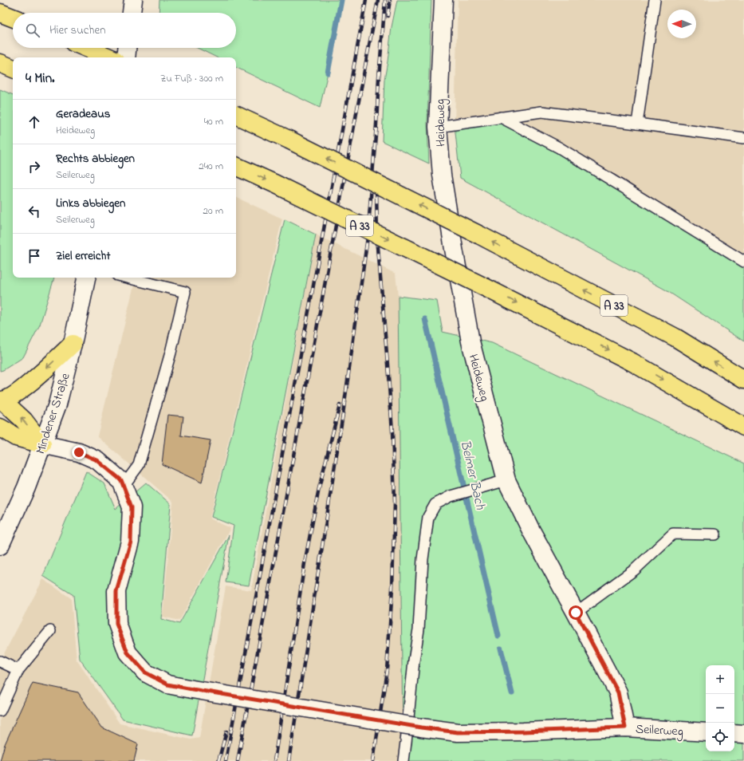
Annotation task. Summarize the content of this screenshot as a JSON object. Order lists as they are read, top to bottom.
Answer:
{
  "streets": {
    "highway": ["A 33"],
    "street": ["Heideweg", "Mindener Straße", "Seilerweg"]
  },
  "crossings": [
    ["Heideweg", "Seilerweg"],
    ["Mindener Straße", "Seilerweg"]
  ],
  "water": ["Belmer Bach"],
  "north": "left",
  "page": {
    "search": "Hier suchen",
    "heading": ["4 Min.", "Zu Fuß · 300 m"],
    "list": [
      ["Geradeaus", "Heideweg", "40 m"],
      ["Rechts abbiegen", "Seilerweg", "240 m"],
      ["Links abbiegen", "Seilerweg", "20 m"],
      "Ziel erreicht"
    ],
    "map_buttons": ["+", "−"]
  }
}
